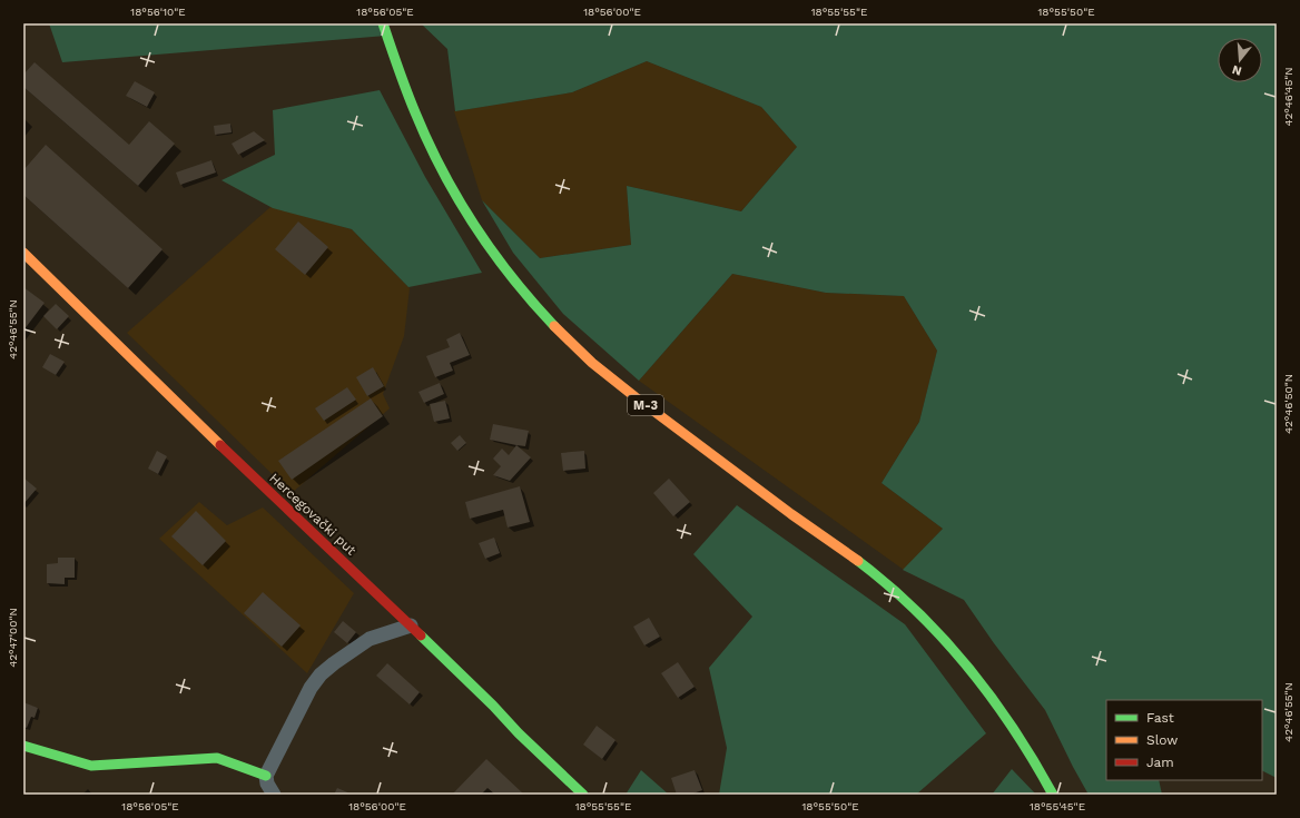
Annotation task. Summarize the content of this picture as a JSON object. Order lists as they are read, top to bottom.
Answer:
{
  "streets": {
    "main road": ["M-3", "Hercegovački put"]
  },
  "legend": ["Fast", "Slow", "Jam"],
  "north": "bottom",
  "coordinates": [
    "18°56'10\"E",
    "18°56'05\"E",
    "18°56'00\"E",
    "18°55'55\"E",
    "18°55'50\"E",
    "42°46'45\"N",
    "42°46'55\"N",
    "42°46'50\"N",
    "42°47'00\"N",
    "18°55'45\"E"
  ]
}
